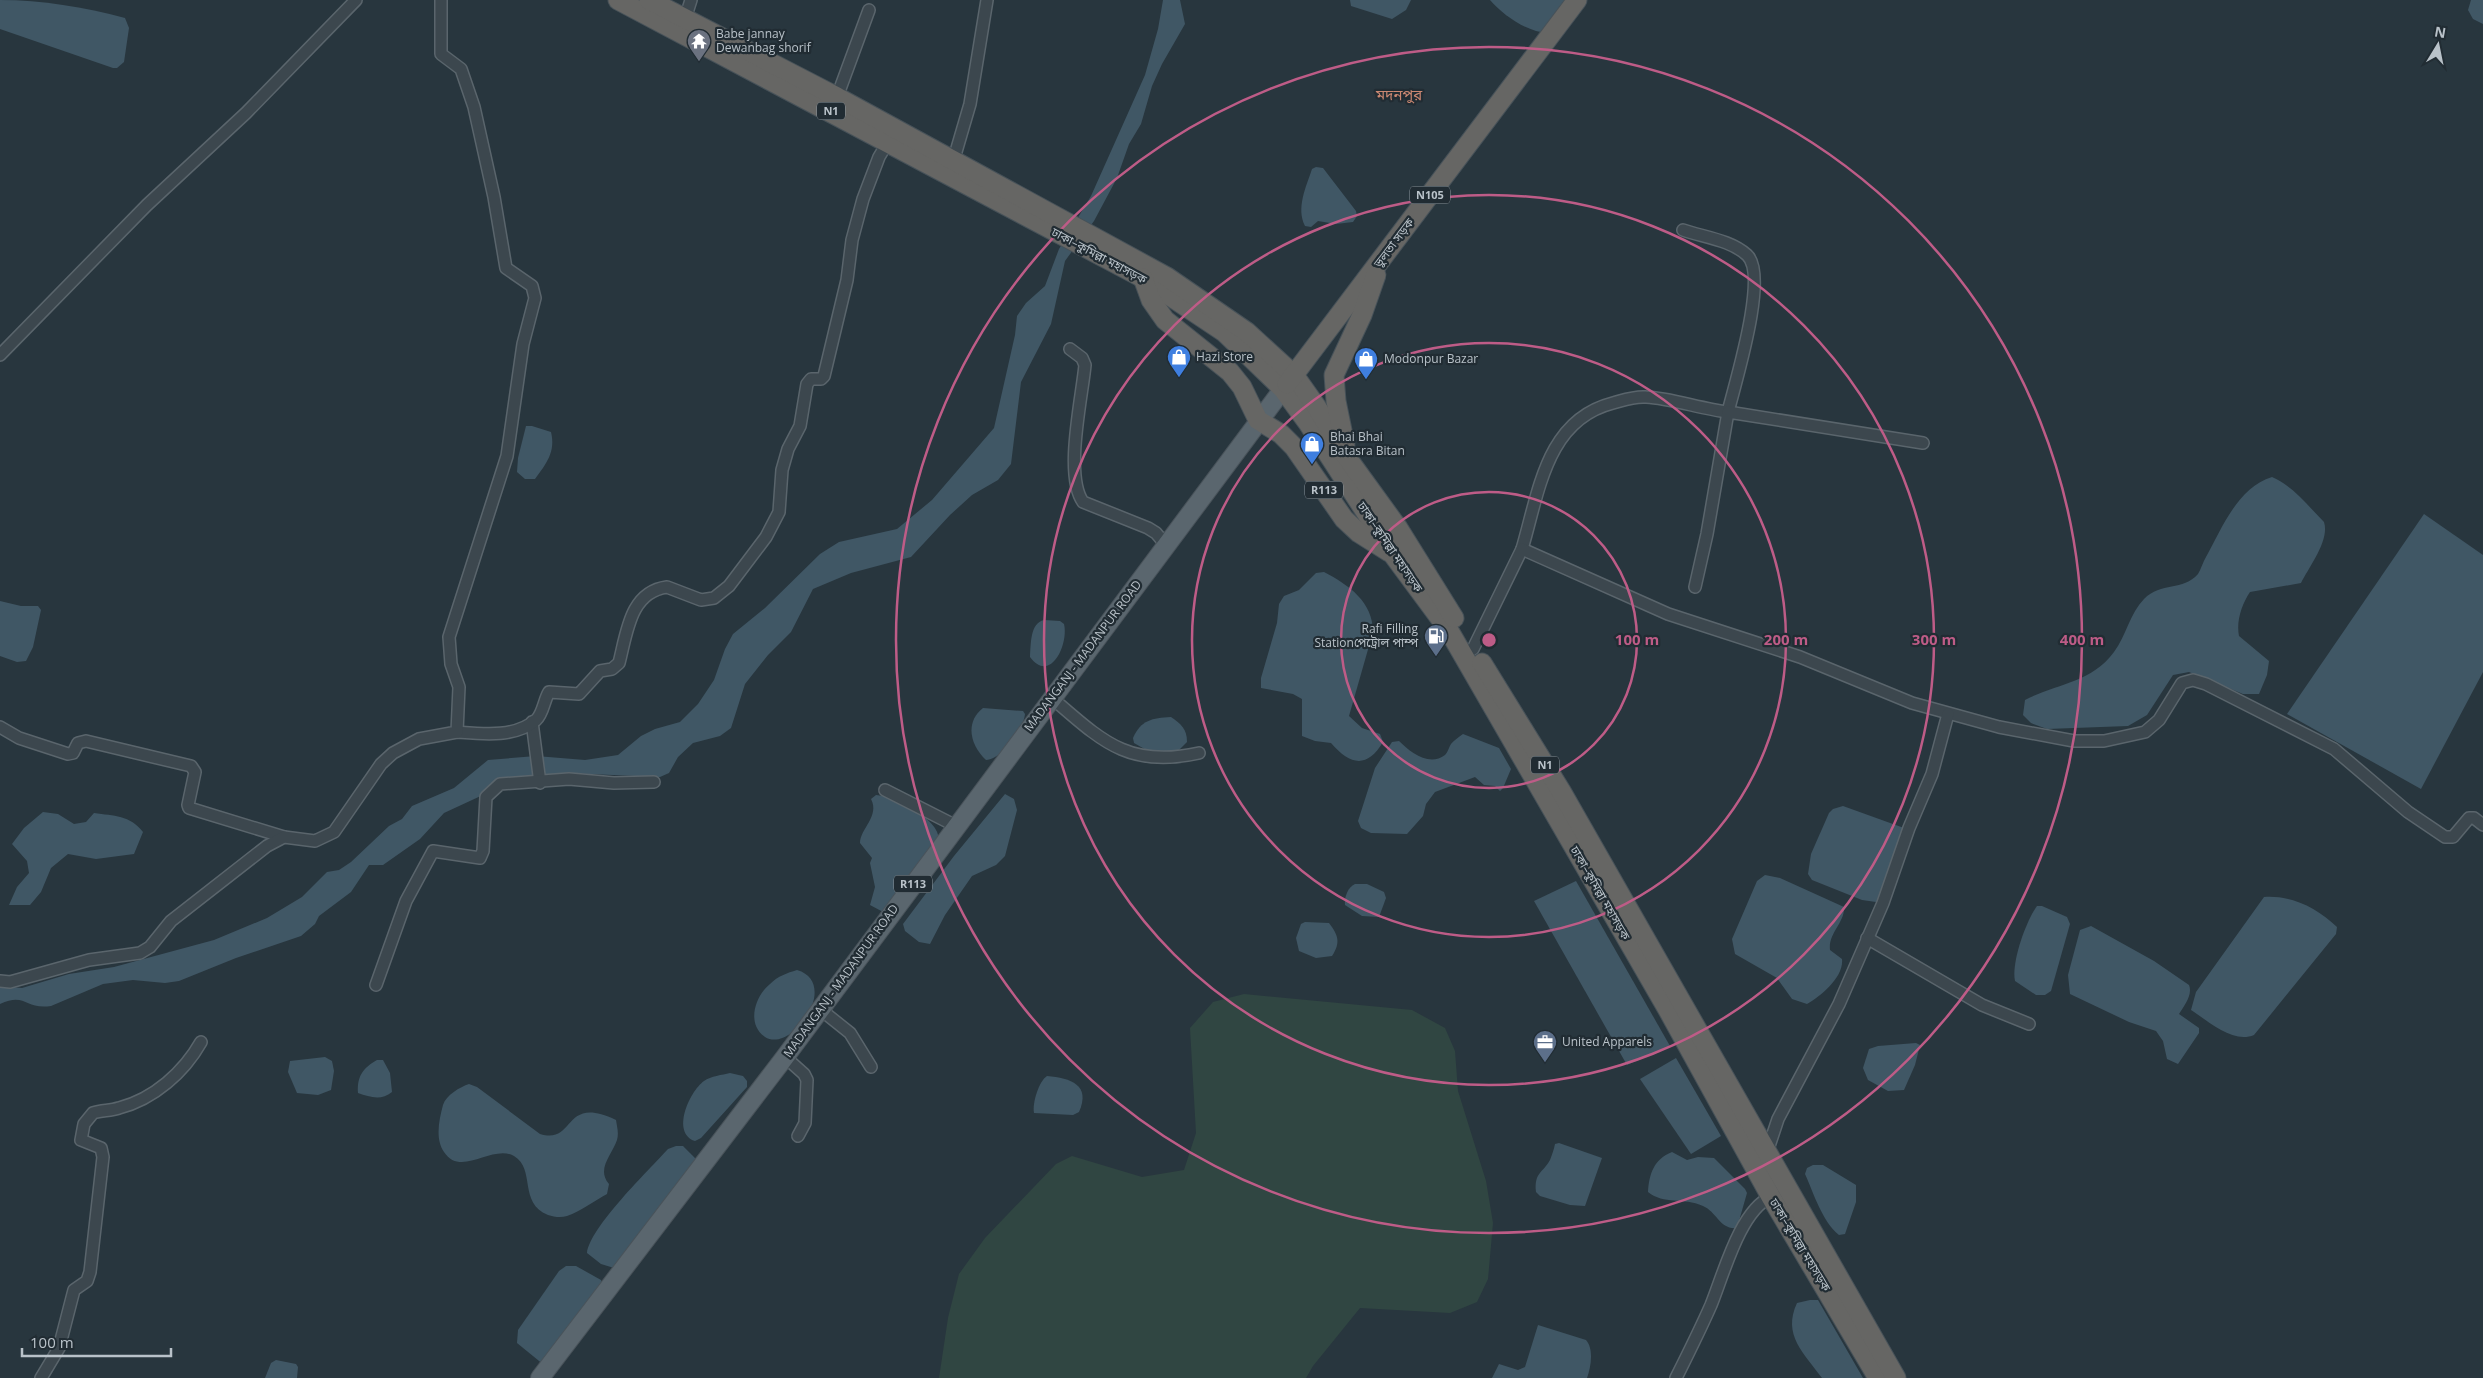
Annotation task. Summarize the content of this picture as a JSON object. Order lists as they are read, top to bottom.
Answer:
{
  "streets": {
    "highway": [
      "N1",
      "N105",
      "ভুলতা সড়ক",
      "ঢাকা–কুমিল্লা মহাসড়ক",
      "R113"
    ],
    "main road": ["MADANGANJ - MADANPUR ROAD"]
  },
  "crossings": [
    ["ভুলতা সড়ক", "ঢাকা–কুমিল্লা মহাসড়ক"],
    ["ভুলতা সড়ক", "MADANGANJ - MADANPUR ROAD"],
    ["ঢাকা–কুমিল্লা মহাসড়ক", "R113"],
    ["ঢাকা–কুমিল্লা মহাসড়ক", "MADANGANJ - MADANPUR ROAD"],
    ["R113", "MADANGANJ - MADANPUR ROAD"]
  ],
  "districts": ["মদনপুর"],
  "places": {
    "temple": ["Babe jannay Dewanbag shorif"],
    "shop": ["Hazi Store", "Modonpur Bazar", "Bhai Bhai Batasra Bitan"],
    "fuel station": ["Rafi Filling Stationপেট্রোল পাম্প"],
    "office": ["United Apparels"]
  },
  "scale_bar": "100 m",
  "north": "top",
  "rings": [
    "100 m",
    "200 m",
    "300 m",
    "400 m"
  ]
}
